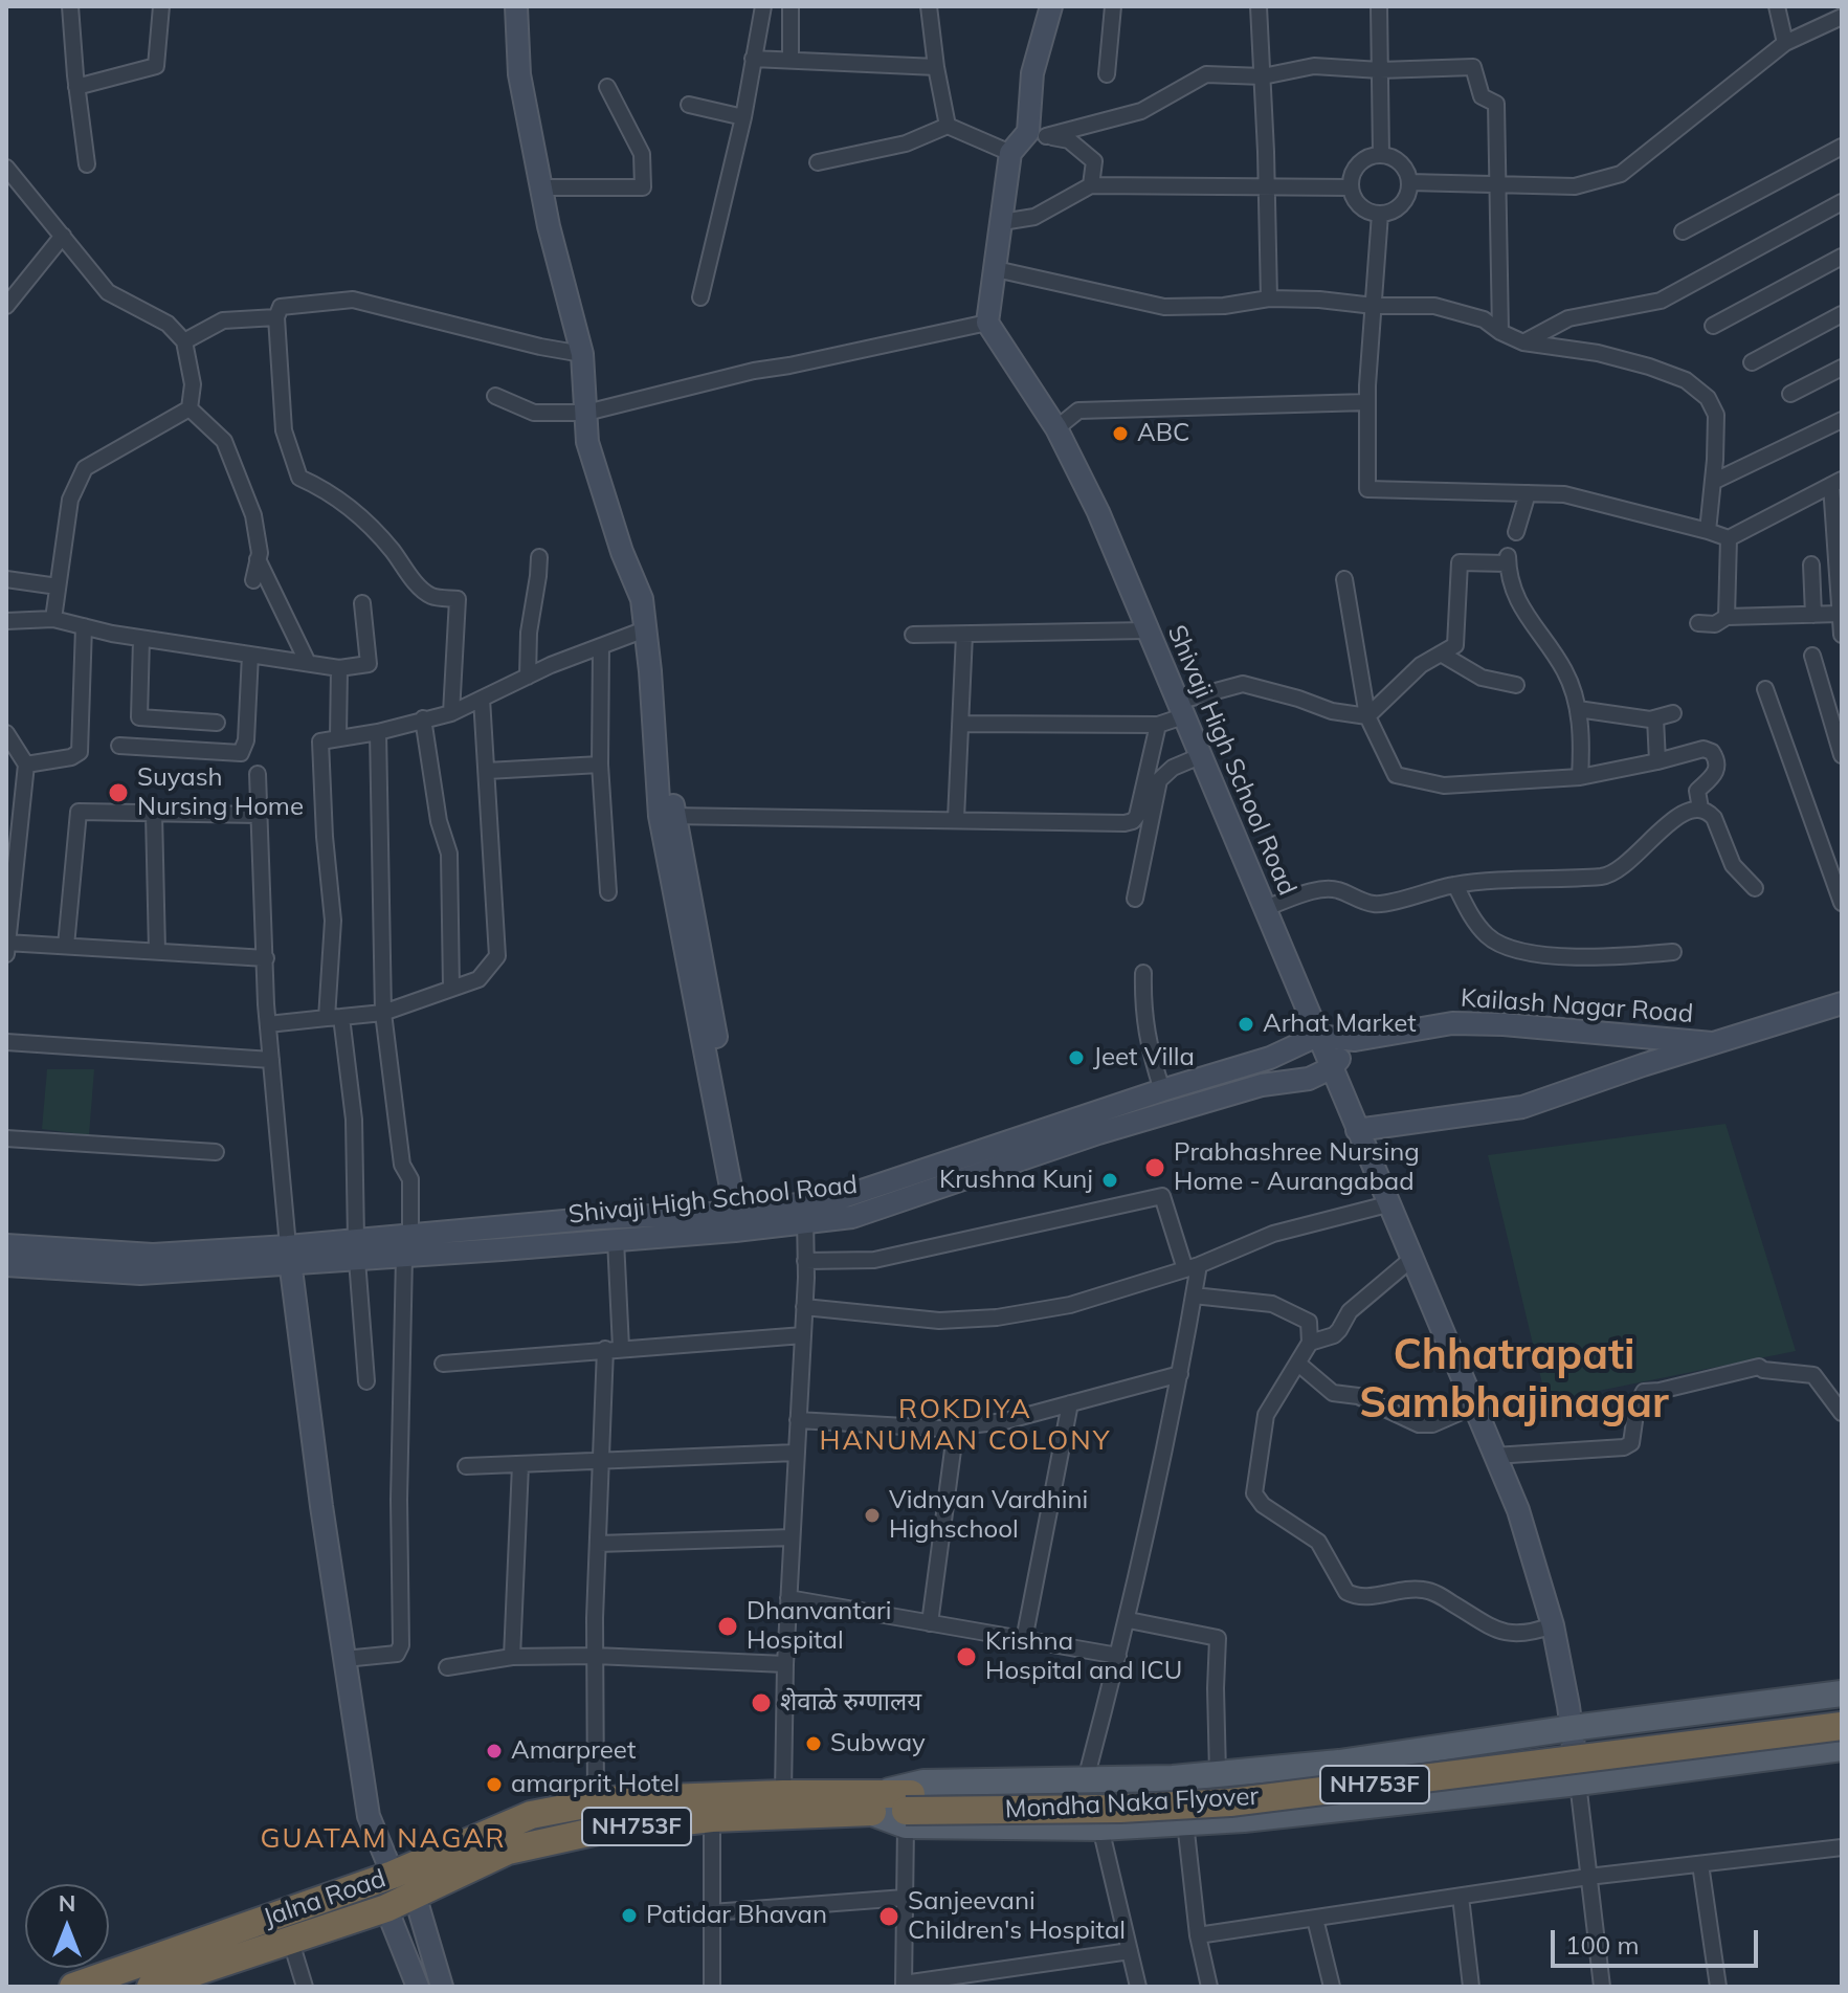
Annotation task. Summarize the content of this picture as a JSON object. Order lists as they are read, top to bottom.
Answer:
{
  "streets": {
    "highway": ["NH753F", "Mondha Naka Flyover", "Jalna Road"],
    "street": ["Shivaji High School Road", "Kailash Nagar Road"]
  },
  "crossings": [
    ["Mondha Naka Flyover", "Jalna Road"]
  ],
  "districts": ["Chhatrapati Sambhajinagar", "ROKDIYA HANUMAN COLONY", "GUATAM NAGAR"],
  "places": [
    "ABC",
    "Suyash Nursing Home",
    "Arhat Market",
    "Jeet Villa",
    "Prabhashree Nursing Home - Aurangabad",
    "Krushna Kunj",
    "Vidnyan Vardhini Highschool",
    "Dhanvantari Hospital",
    "Krishna Hospital and ICU",
    "शेवाळे रुग्णालय",
    "Subway",
    "Amarpreet",
    "amarprit Hotel",
    "Patidar Bhavan",
    "Sanjeevani Children's Hospital"
  ],
  "scale_bar": "100 m",
  "north": "top"
}
